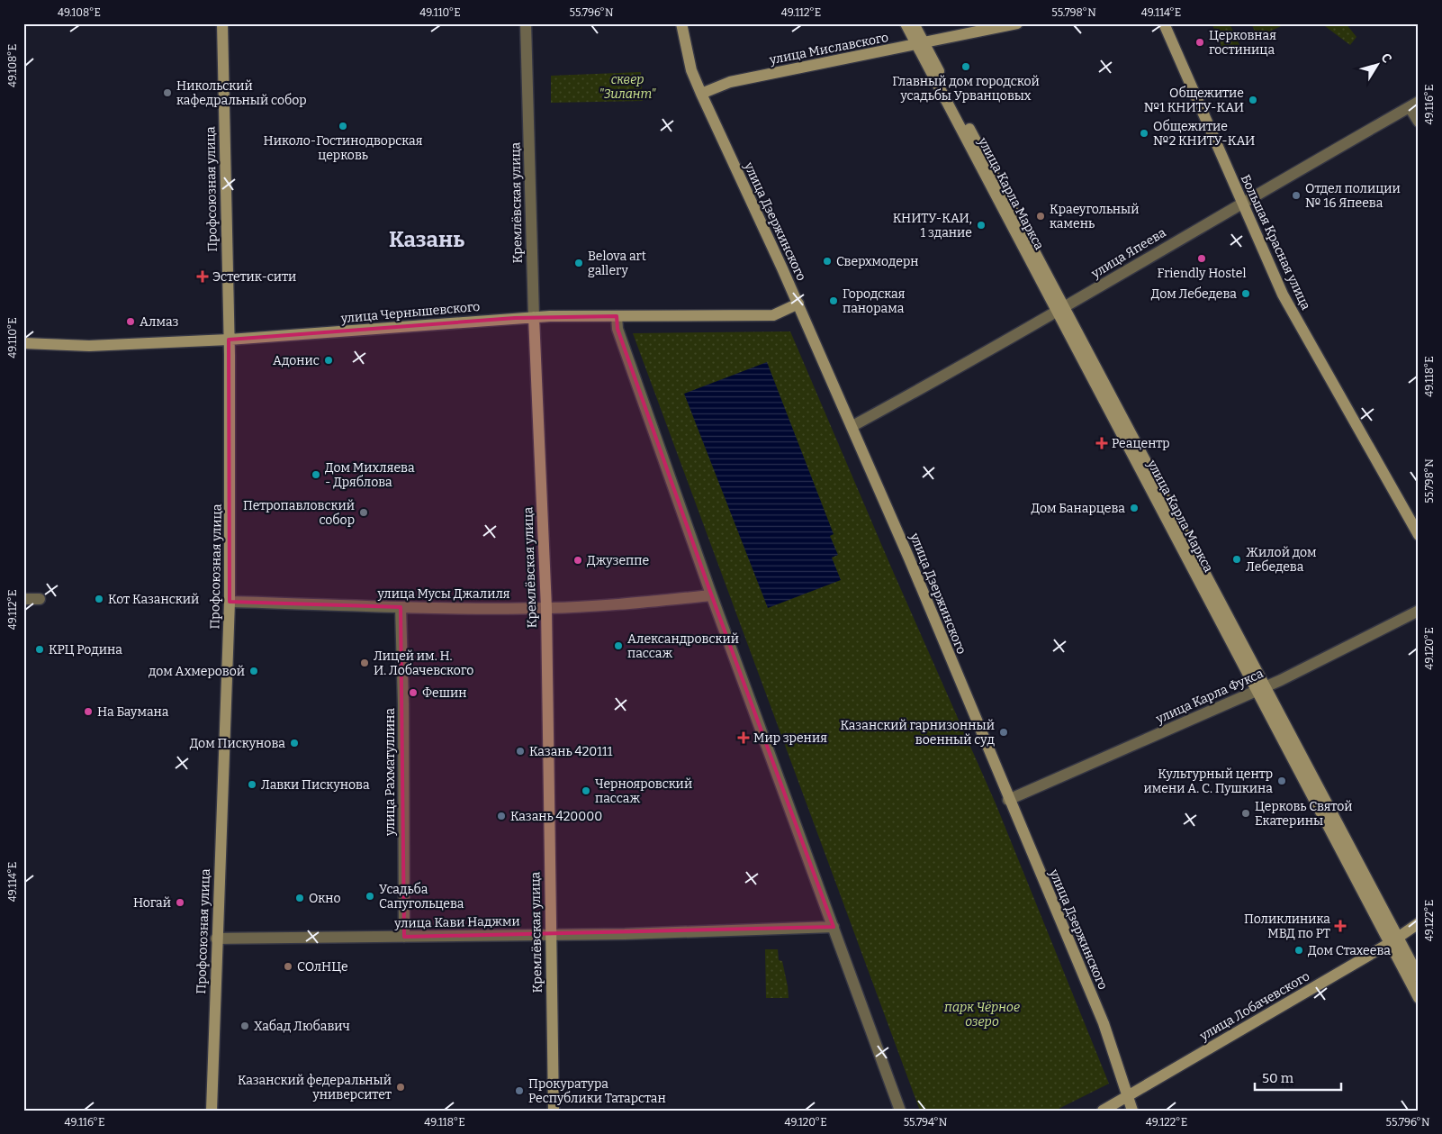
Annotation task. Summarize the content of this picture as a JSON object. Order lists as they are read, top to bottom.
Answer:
{
  "streets": {
    "main road": [
      "улица Миславского",
      "Профсоюзная улица",
      "улица Карла Маркса",
      "Кремлёвская улица",
      "улица Дзержинского",
      "Большая Красная улица",
      "улица Чернышевского",
      "улица Лобачевского"
    ],
    "street": [
      "улица Япеева",
      "улица Мусы Джалиля",
      "улица Карла Фукса",
      "улица Рахматуллина",
      "улица Кави Наджми"
    ]
  },
  "crossings": [
    ["улица Миславского", "улица Карла Маркса"],
    ["улица Миславского", "улица Дзержинского"],
    ["Профсоюзная улица", "улица Чернышевского"],
    ["Профсоюзная улица", "улица Мусы Джалиля"],
    ["Профсоюзная улица", "улица Кави Наджми"],
    ["улица Карла Маркса", "улица Япеева"],
    ["улица Карла Маркса", "улица Карла Фукса"],
    ["улица Карла Маркса", "улица Лобачевского"],
    ["Кремлёвская улица", "улица Чернышевского"],
    ["Кремлёвская улица", "улица Мусы Джалиля"],
    ["Кремлёвская улица", "улица Кави Наджми"],
    ["улица Дзержинского", "улица Япеева"],
    ["улица Дзержинского", "улица Чернышевского"],
    ["улица Дзержинского", "улица Карла Фукса"],
    ["улица Дзержинского", "улица Лобачевского"],
    ["Большая Красная улица", "улица Япеева"],
    ["улица Мусы Джалиля", "улица Рахматуллина"],
    ["улица Рахматуллина", "улица Кави Наджми"]
  ],
  "districts": ["Казань"],
  "parks": ["сквер \"Зилант\"", "парк Чёрное озеро"],
  "places": {
    "other": [
      "Церковная гостиница",
      "Главный дом городской усадьбы Урванцовых",
      "Никольский кафедральный собор",
      "Общежитие №1 КНИТУ-КАИ",
      "Николо-Гостинодворская церковь",
      "Общежитие №2 КНИТУ-КАИ",
      "Отдел полиции № 16 Япеева",
      "Краеугольный камень",
      "КНИТУ-КАИ, 1 здание",
      "Friendly Hostel",
      "Сверхмодерн",
      "Belova art gallery",
      "Дом Лебедева",
      "Городская панорама",
      "Алмаз",
      "Адонис",
      "Дом Михляева - Дряблова",
      "Дом Банарцева",
      "Петропавловский собор",
      "Жилой дом Лебедева",
      "Джузеппе",
      "Кот Казанский",
      "Александровский пассаж",
      "КРЦ Родина",
      "Лицей им. Н. И. Лобачевского",
      "дом Ахмеровой",
      "Фешин",
      "На Баумана",
      "Казанский гарнизонный военный суд",
      "Дом Пискунова",
      "Казань 420111",
      "Культурный центр имени А. С. Пушкина",
      "Лавки Пискунова",
      "Чернояровский пассаж",
      "Церковь Святой Екатерины",
      "Казань 420000",
      "Усадьба Сапугольцева",
      "Окно",
      "Ногай",
      "Дом Стахеева",
      "СОлНЦе",
      "Хабад Любавич",
      "Казанский федеральный университет",
      "Прокуратура Республики Татарстан"
    ],
    "health": [
      "Эстетик-сити",
      "Реацентр",
      "Мир зрения",
      "Поликлиника МВД по РТ"
    ]
  },
  "scale_bar": "50 m",
  "north": "top right",
  "coordinates": [
    "49.108°E",
    "49.110°E",
    "55.796°N",
    "49.112°E",
    "55.798°N",
    "49.114°E",
    "49.116°E",
    "49.118°E",
    "49.120°E",
    "49.122°E",
    "55.794°N"
  ]
}
